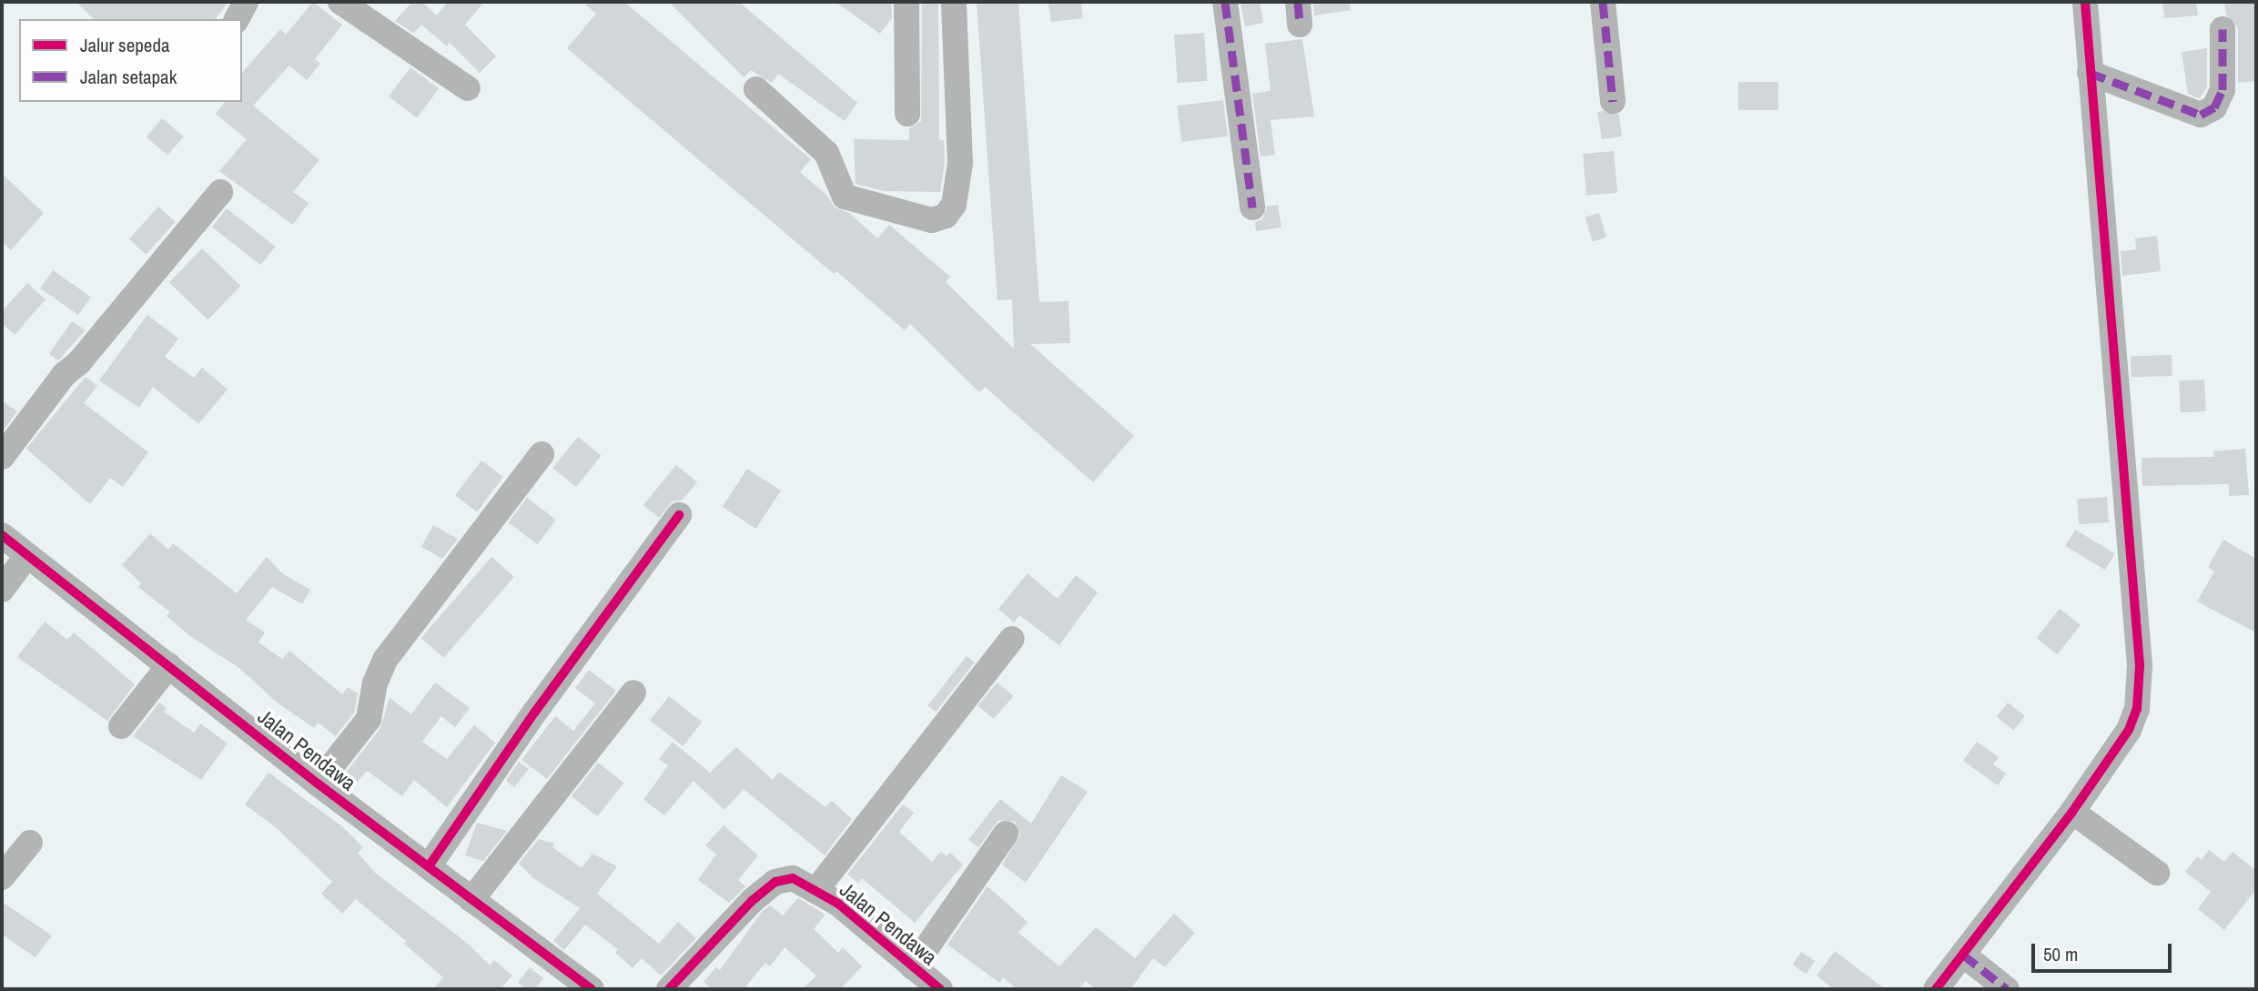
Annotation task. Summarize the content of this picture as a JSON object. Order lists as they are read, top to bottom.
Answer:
{
  "streets": {
    "street": ["Jalan Pendawa"]
  },
  "legend": ["Jalur sepeda", "Jalan setapak"],
  "scale_bar": "50 m"
}
